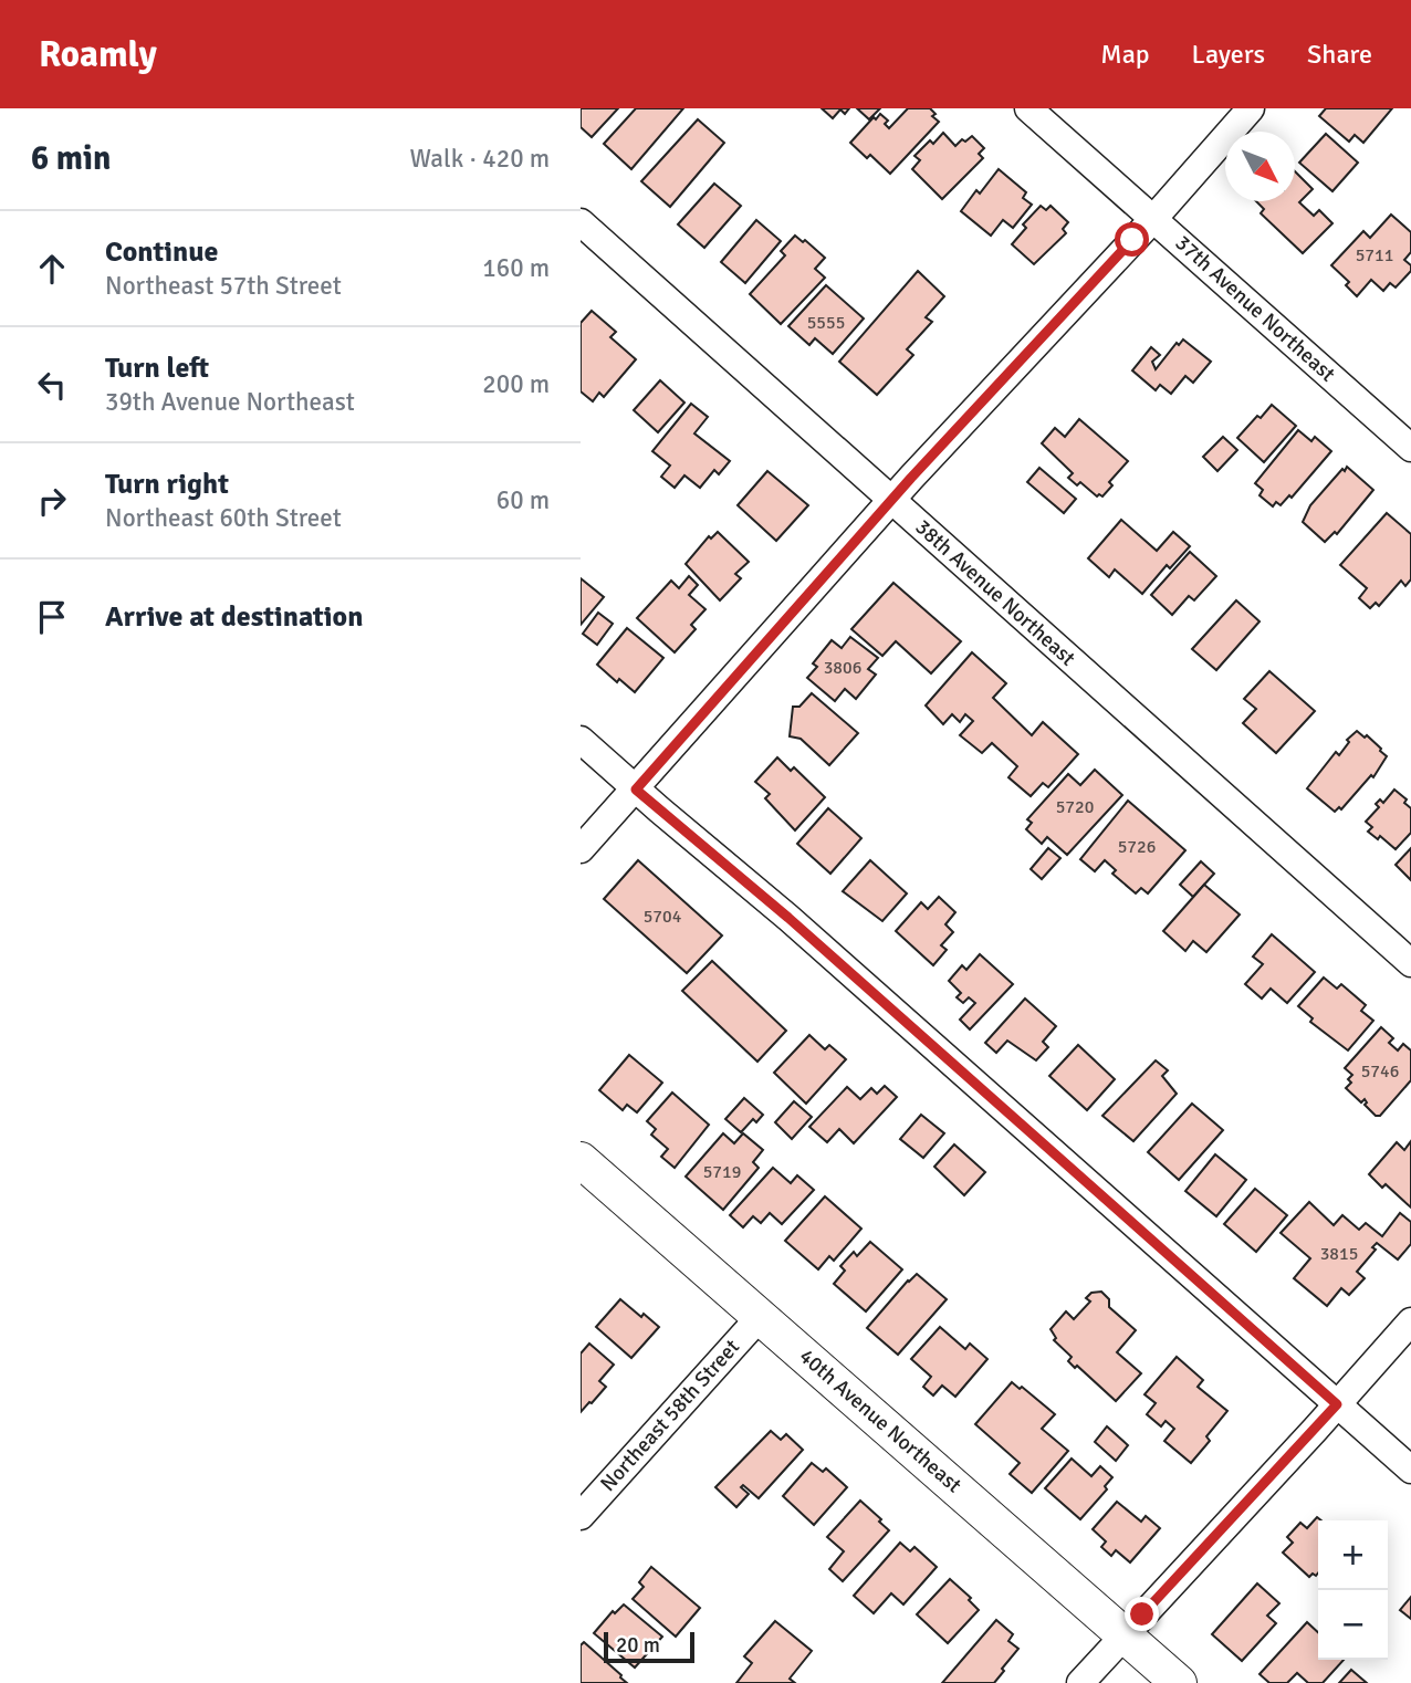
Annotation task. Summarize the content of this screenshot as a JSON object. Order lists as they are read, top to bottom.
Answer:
{
  "streets": {
    "street": [
      "37th Avenue Northeast",
      "38th Avenue Northeast",
      "Northeast 58th Street",
      "40th Avenue Northeast"
    ]
  },
  "crossings": [
    ["Northeast 58th Street", "40th Avenue Northeast"]
  ],
  "house_numbers": [
    "5711",
    "5555",
    "3806",
    "5720",
    "5726",
    "5704",
    "5746",
    "5719",
    "3815"
  ],
  "scale_bar": "20 m",
  "north": "bottom right",
  "page": {
    "header": "Roamly",
    "nav": ["Map", "Layers", "Share"],
    "heading": ["6 min", "Walk · 420 m"],
    "list": [
      ["Continue", "Northeast 57th Street", "160 m"],
      ["Turn left", "39th Avenue Northeast", "200 m"],
      ["Turn right", "Northeast 60th Street", "60 m"],
      "Arrive at destination"
    ],
    "map_buttons": ["+", "−"],
    "scale": "20 m"
  }
}
